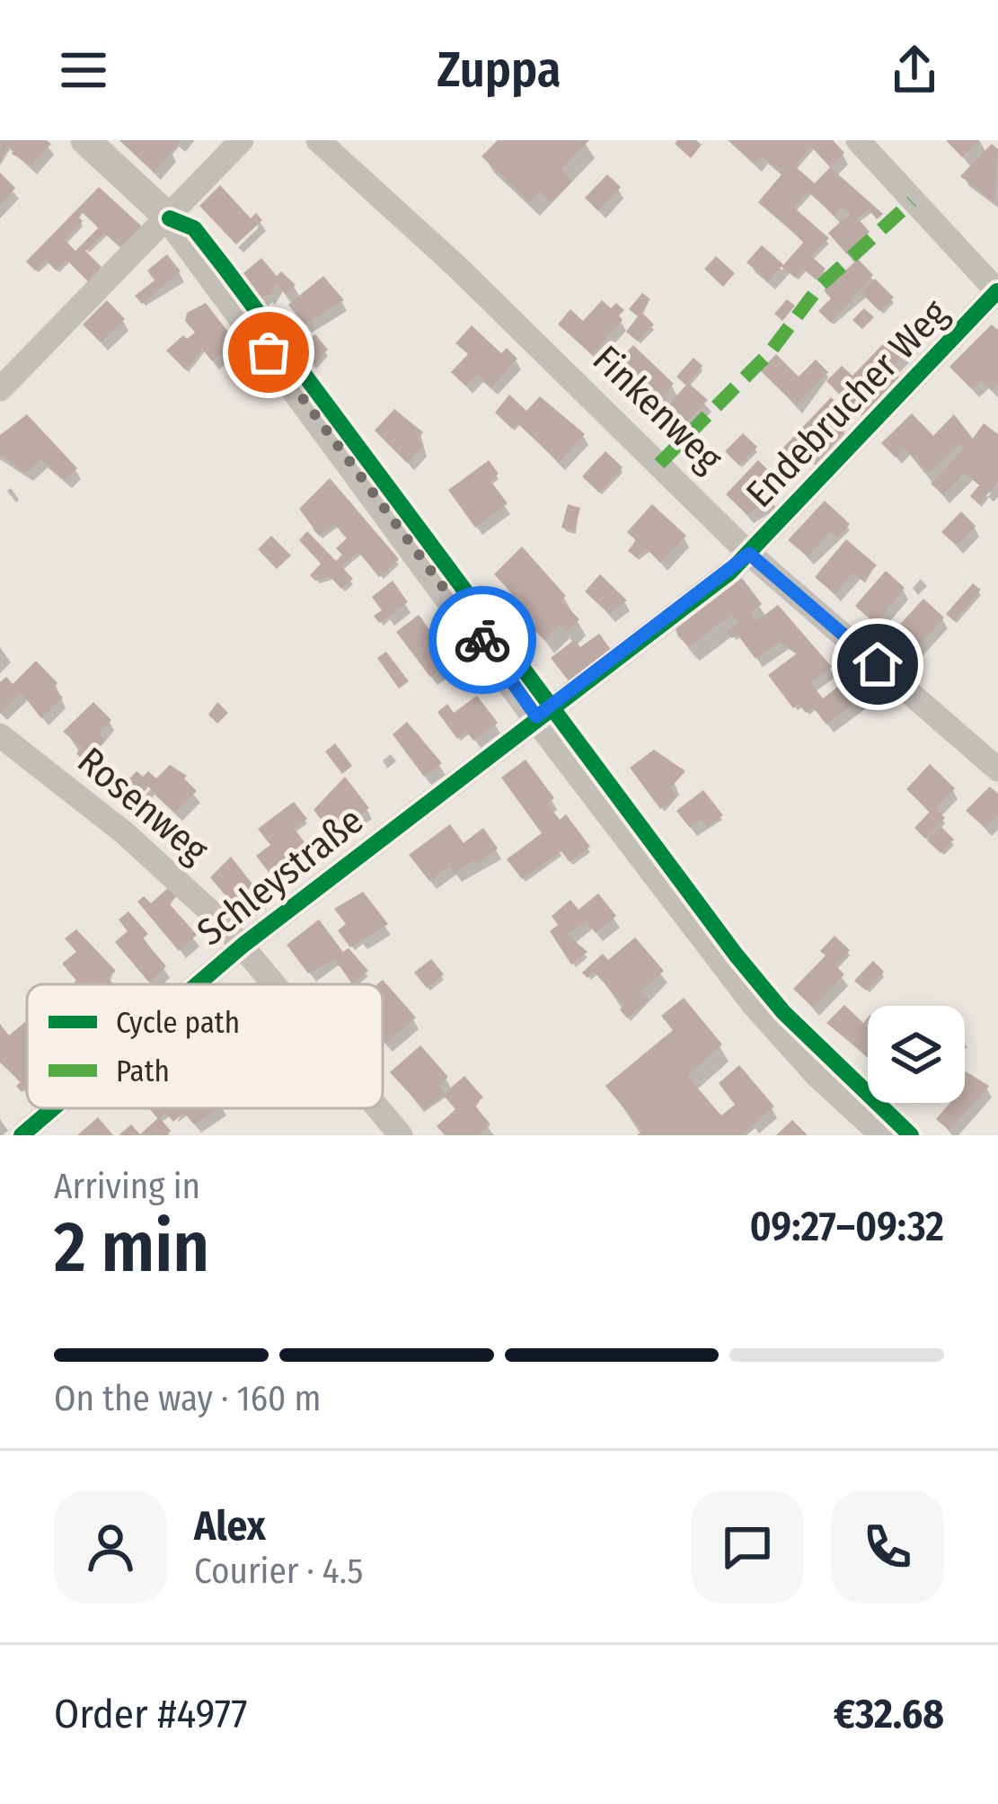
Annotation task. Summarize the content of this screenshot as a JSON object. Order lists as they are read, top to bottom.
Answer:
{
  "streets": {
    "street": [
      "Endebrucher Weg",
      "Finkenweg",
      "Rosenweg",
      "Schleystraße"
    ]
  },
  "crossings": [
    ["Endebrucher Weg", "Finkenweg"],
    ["Endebrucher Weg", "Schleystraße"],
    ["Rosenweg", "Schleystraße"]
  ],
  "legend": ["Cycle path", "Path"],
  "page": {
    "header": "Zuppa",
    "heading": ["2 min", "Arriving in", "09:27–09:32"],
    "panel": [
      "Alex",
      "Courier · 4.5",
      "Order #4977",
      "€32.68"
    ],
    "bar": "On the way · 160 m"
  }
}
